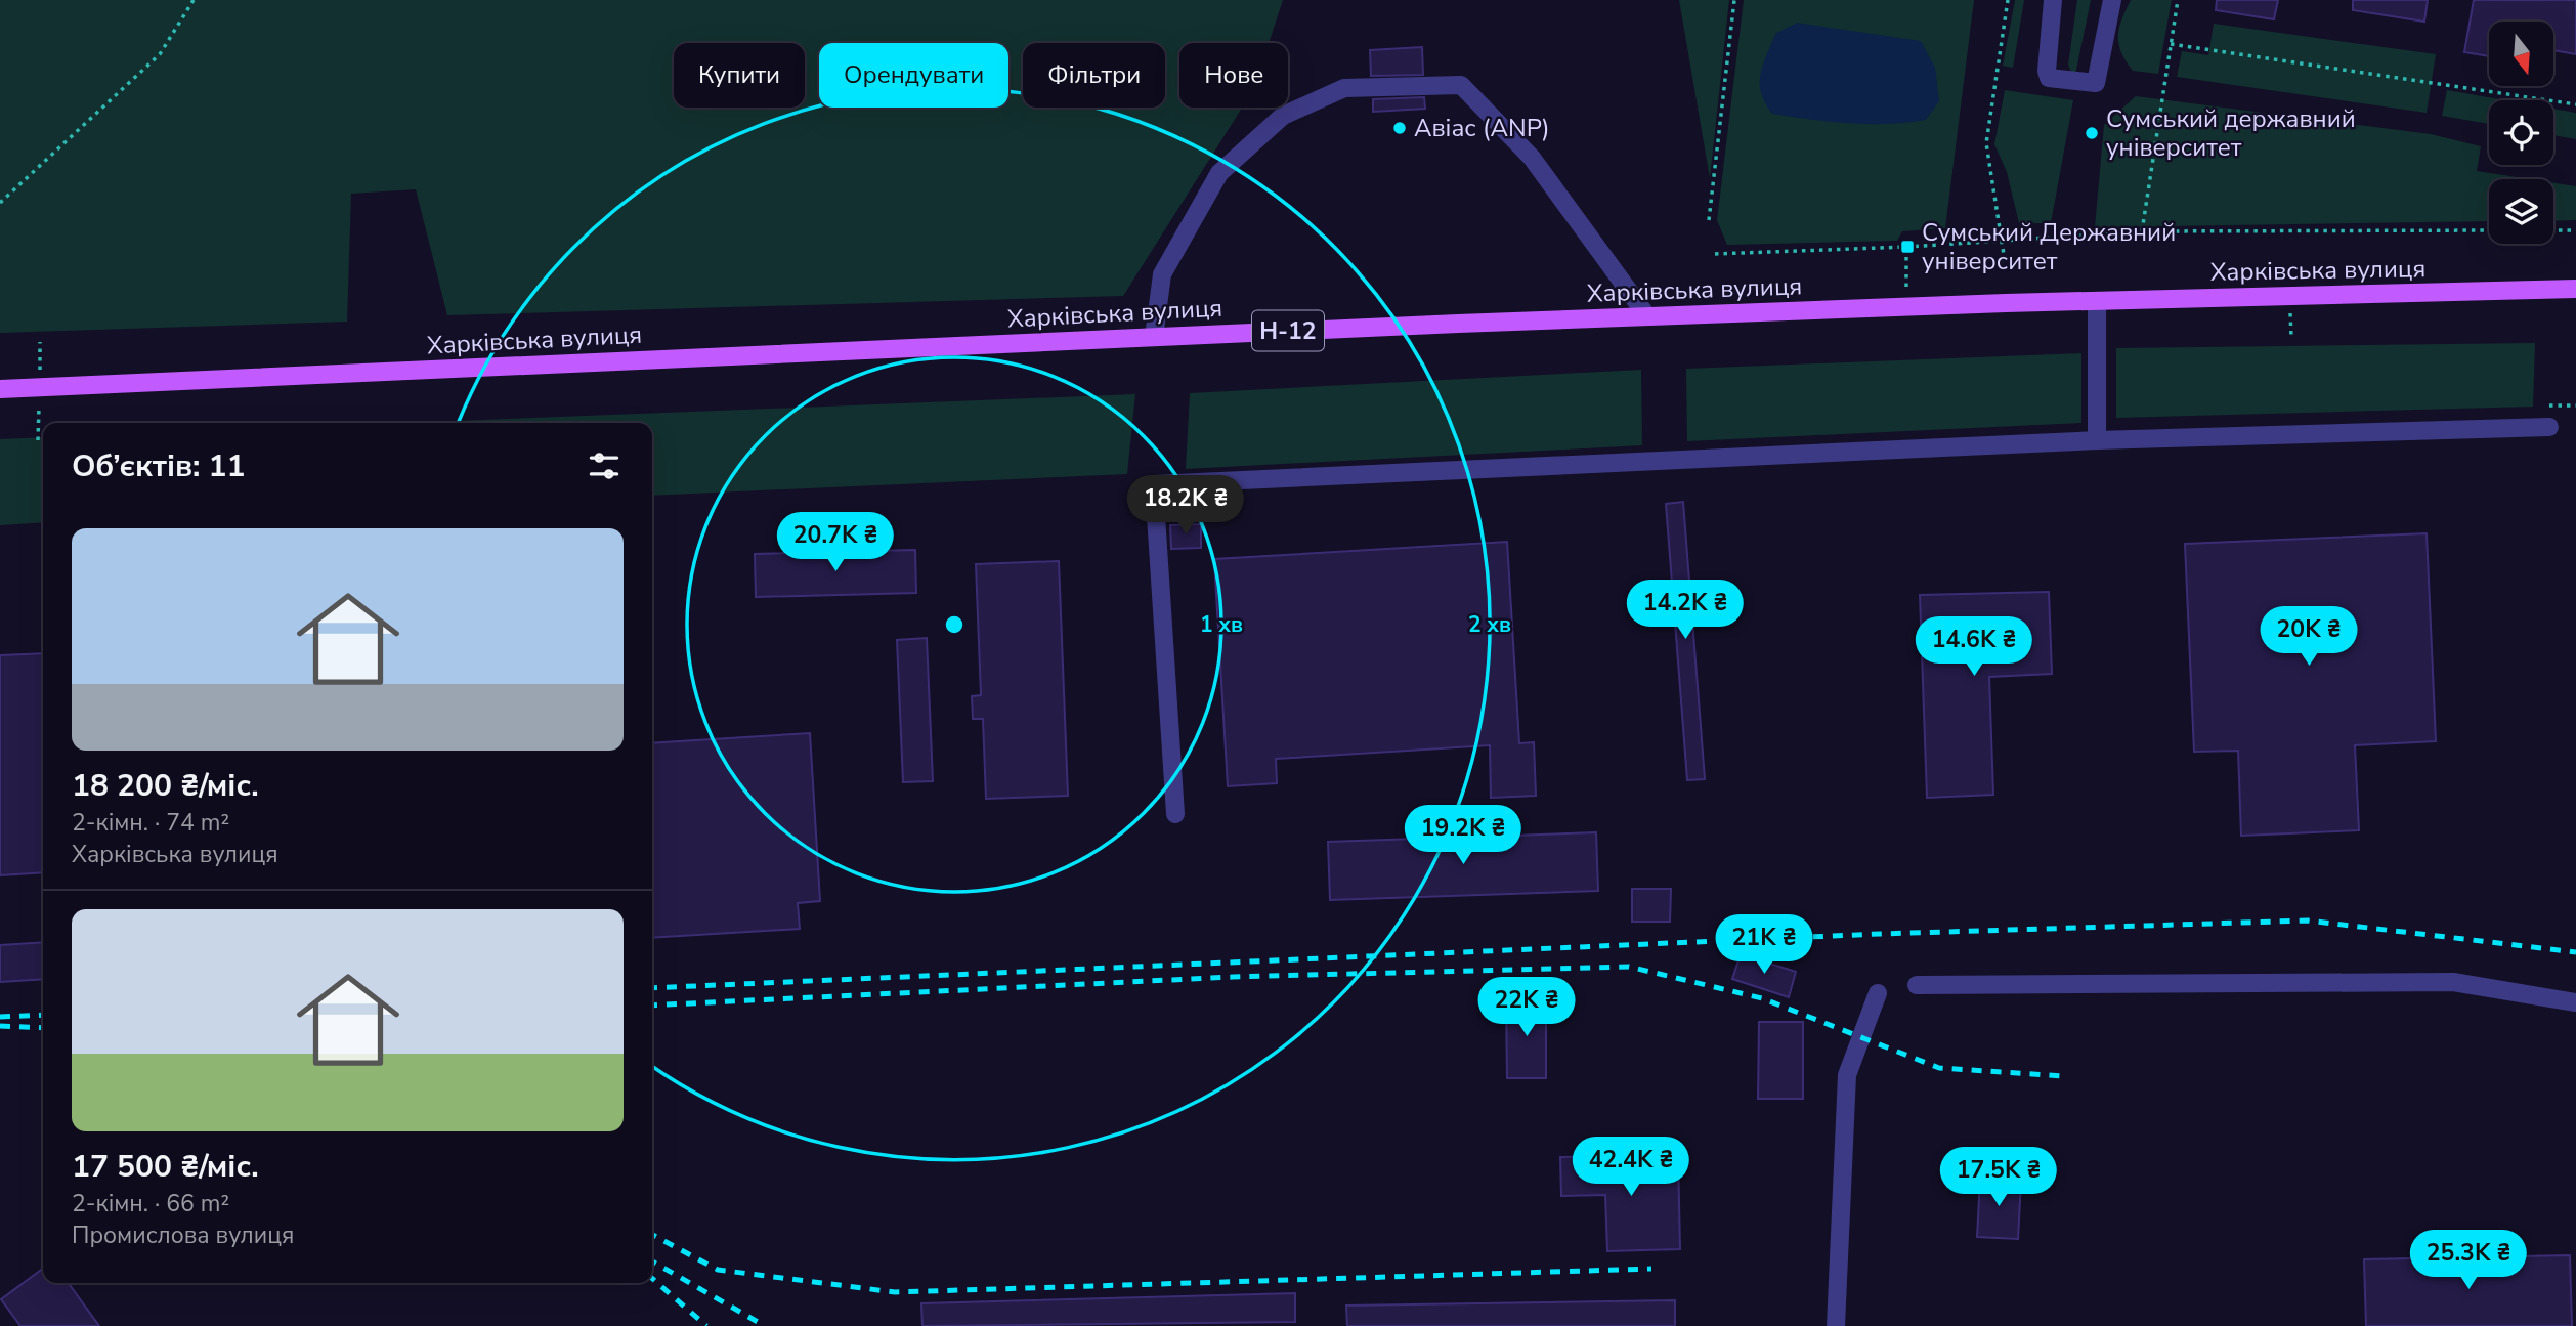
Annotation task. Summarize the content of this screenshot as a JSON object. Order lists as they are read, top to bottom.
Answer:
{
  "streets": {
    "main road": ["Харківська вулиця", "Н-12"]
  },
  "places": {
    "other": ["Авіас (ANP)", "Сумський державний університет"],
    "transit": ["Сумський Державний університет"]
  },
  "north": "bottom",
  "page": {
    "chip": [
      "Купити",
      "Орендувати",
      "Фільтри",
      "Нове"
    ],
    "heading": "Об’єктів: 11",
    "price": [
      "18.2K ₴",
      "20.7K ₴",
      "14.2K ₴",
      "20K ₴",
      "14.6K ₴",
      "19.2K ₴",
      "21K ₴",
      "22K ₴",
      "42.4K ₴",
      "17.5K ₴",
      "25.3K ₴"
    ],
    "list": [
      {
        "name": "18 200 ₴/міс.",
        "note": "2-кімн. · 74 m² · Харківська вулиця"
      },
      {
        "name": "17 500 ₴/міс.",
        "note": "2-кімн. · 66 m² · Промислова вулиця"
      }
    ]
  },
  "rings": ["1 хв", "2 хв"]
}
